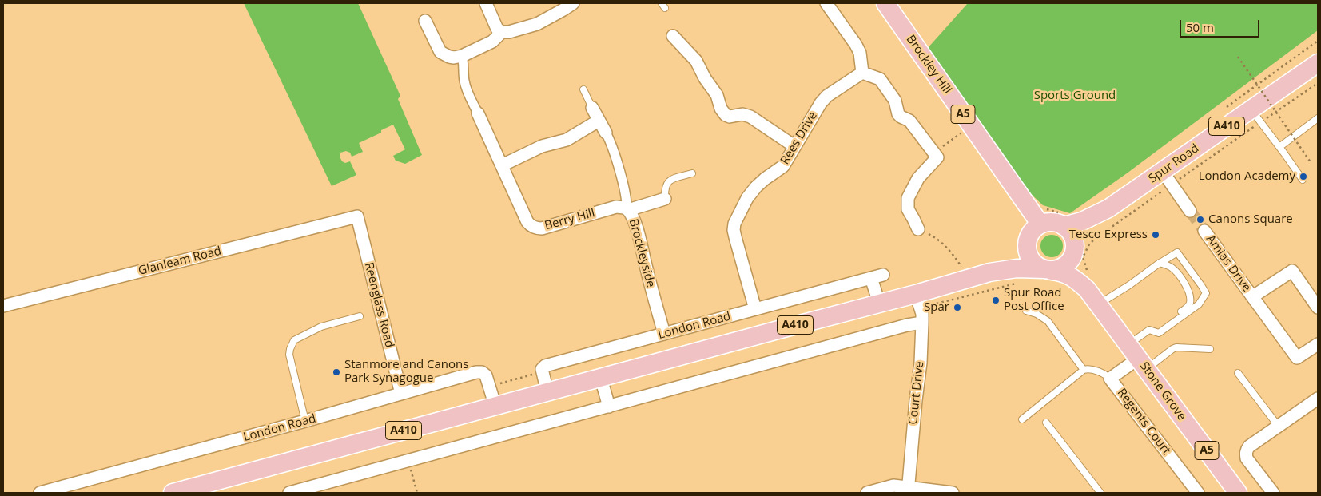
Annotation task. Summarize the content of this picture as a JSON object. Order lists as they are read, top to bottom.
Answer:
{
  "streets": {
    "main road": [
      "Brockley Hill",
      "A5",
      "A410",
      "Spur Road",
      "Stone Grove"
    ],
    "street": [
      "Rees Drive",
      "Berry Hill",
      "Brockleyside",
      "Glanleam Road",
      "Amias Drive",
      "Reenglass Road",
      "London Road",
      "Court Drive",
      "Regents Court"
    ]
  },
  "crossings": [
    ["Brockley Hill", "A5"],
    ["Brockley Hill", "A410"],
    ["Brockley Hill", "Spur Road"],
    ["Brockley Hill", "Stone Grove"],
    ["A5", "A410"],
    ["A5", "Spur Road"],
    ["A5", "Stone Grove"],
    ["A410", "Spur Road"],
    ["A410", "London Road"],
    ["A410", "Stone Grove"],
    ["A410", "Court Drive"],
    ["Rees Drive", "London Road"],
    ["Spur Road", "Stone Grove"],
    ["Berry Hill", "Brockleyside"],
    ["Brockleyside", "London Road"],
    ["Glanleam Road", "Reenglass Road"],
    ["Reenglass Road", "London Road"],
    ["Stone Grove", "Regents Court"]
  ],
  "parks": ["Sports Ground"],
  "places": [
    "London Academy",
    "Canons Square",
    "Tesco Express",
    "Spur Road Post Office",
    "Spar",
    "Stanmore and Canons Park Synagogue"
  ],
  "scale_bar": "50 m"
}
